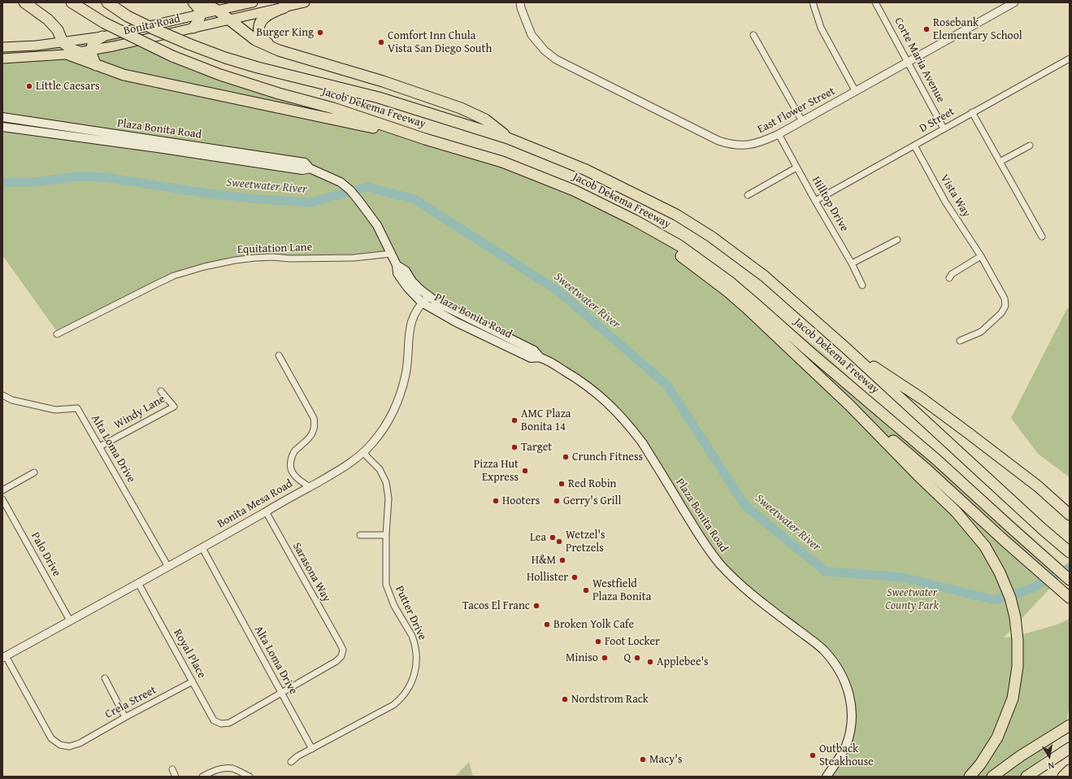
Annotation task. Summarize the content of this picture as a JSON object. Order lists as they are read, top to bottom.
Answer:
{
  "streets": {
    "highway": ["Jacob Dekema Freeway"],
    "main road": ["Bonita Road", "Plaza Bonita Road"],
    "street": [
      "Corte Maria Avenue",
      "East Flower Street",
      "D Street",
      "Vista Way",
      "Hilltop Drive",
      "Equitation Lane",
      "Windy Lane",
      "Alta Loma Drive",
      "Bonita Mesa Road",
      "Palo Drive",
      "Sarasona Way",
      "Putter Drive",
      "Royal Place",
      "Crela Street"
    ]
  },
  "crossings": [
    ["Corte Maria Avenue", "East Flower Street"],
    ["Corte Maria Avenue", "D Street"],
    ["East Flower Street", "Hilltop Drive"],
    ["D Street", "Vista Way"],
    ["D Street", "Hilltop Drive"],
    ["Plaza Bonita Road", "Equitation Lane"],
    ["Plaza Bonita Road", "Bonita Mesa Road"],
    ["Windy Lane", "Alta Loma Drive"],
    ["Alta Loma Drive", "Bonita Mesa Road"],
    ["Alta Loma Drive", "Sarasona Way"],
    ["Alta Loma Drive", "Putter Drive"],
    ["Alta Loma Drive", "Royal Place"],
    ["Bonita Mesa Road", "Palo Drive"],
    ["Bonita Mesa Road", "Sarasona Way"],
    ["Bonita Mesa Road", "Putter Drive"],
    ["Bonita Mesa Road", "Royal Place"],
    ["Bonita Mesa Road", "Crela Street"],
    ["Sarasona Way", "Royal Place"],
    ["Royal Place", "Crela Street"]
  ],
  "water": ["Sweetwater River"],
  "parks": ["Sweetwater County Park"],
  "places": [
    "Rosebank Elementary School",
    "Burger King",
    "Comfort Inn Chula Vista San Diego South",
    "Little Caesars",
    "AMC Plaza Bonita 14",
    "Target",
    "Crunch Fitness",
    "Pizza Hut Express",
    "Red Robin",
    "Hooters",
    "Gerry's Grill",
    "Lea",
    "Wetzel's Pretzels",
    "H&M",
    "Hollister",
    "Westfield Plaza Bonita",
    "Tacos El Franc",
    "Broken Yolk Cafe",
    "Foot Locker",
    "Miniso",
    "Q",
    "Applebee's",
    "Nordstrom Rack",
    "Outback Steakhouse",
    "Macy's"
  ],
  "north": "bottom"
}
